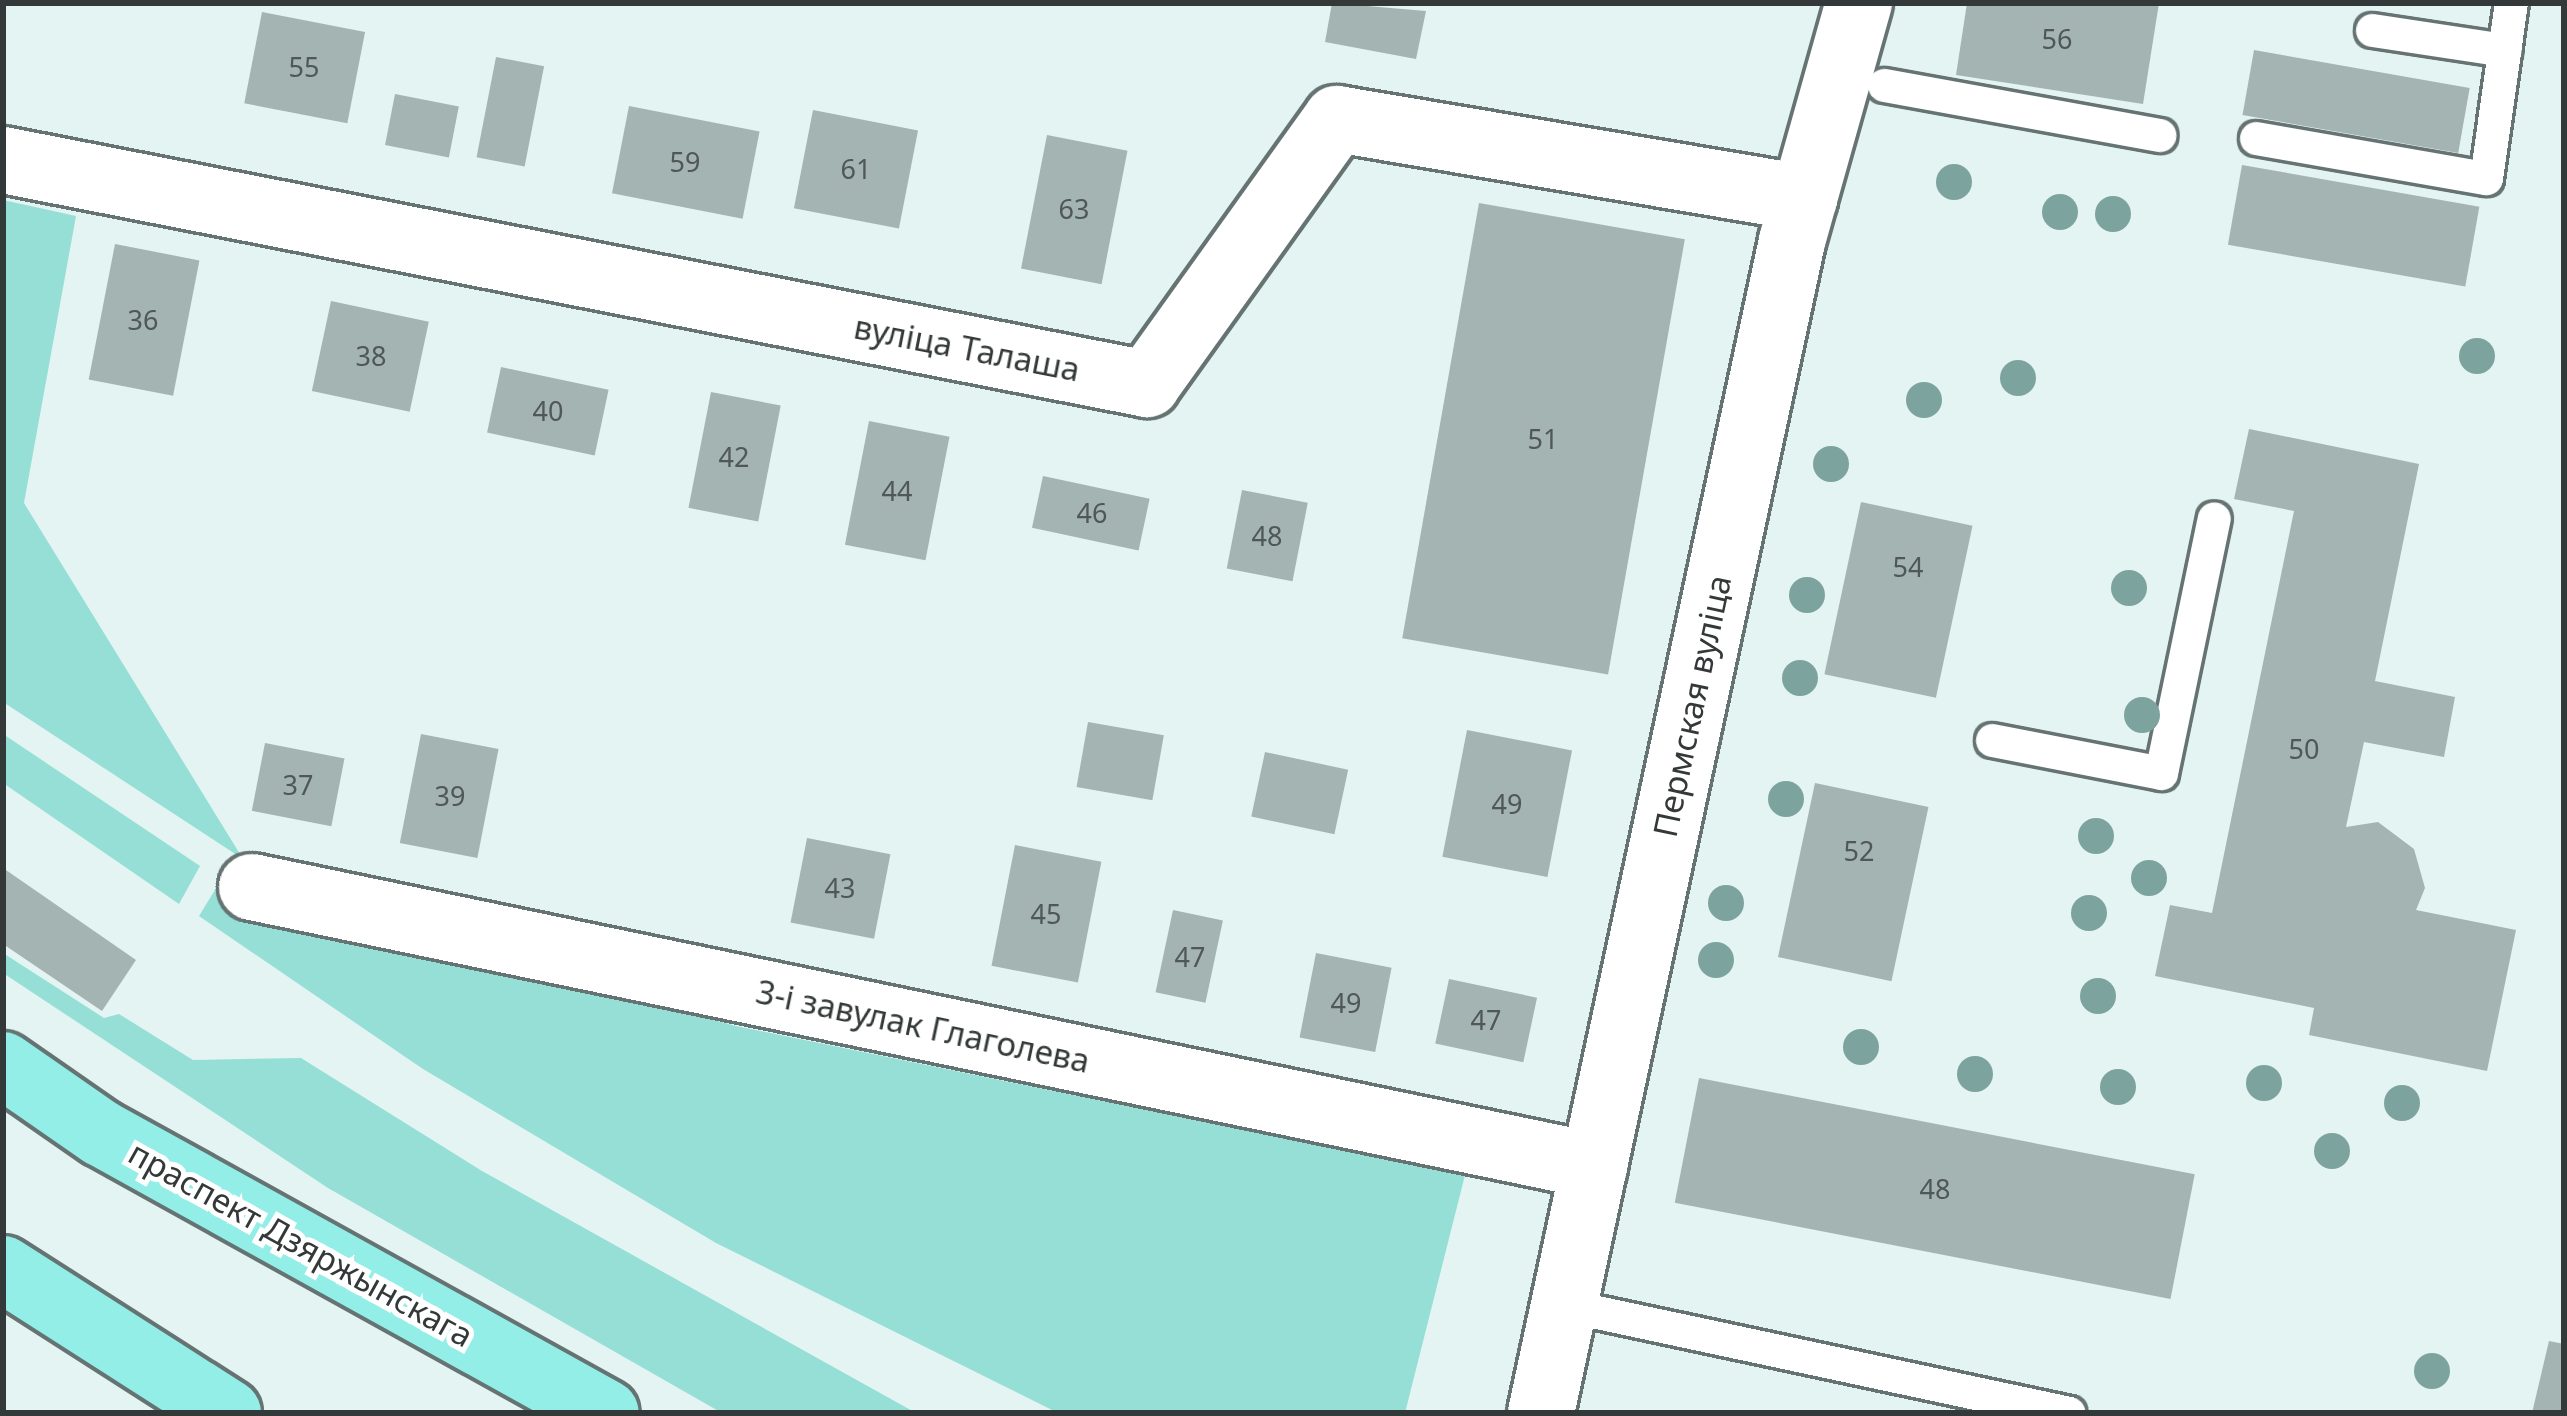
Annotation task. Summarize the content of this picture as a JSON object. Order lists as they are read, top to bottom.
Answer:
{
  "streets": {
    "main road": ["праспект Дзяржынскага"],
    "street": ["вуліца Талаша", "Пермская вуліца", "3-і завулак Глаголева"]
  },
  "crossings": [
    ["вуліца Талаша", "Пермская вуліца"],
    ["Пермская вуліца", "3-і завулак Глаголева"]
  ],
  "house_numbers": [
    "56",
    "55",
    "59",
    "61",
    "63",
    "36",
    "38",
    "40",
    "51",
    "42",
    "44",
    "46",
    "48",
    "54",
    "50",
    "37",
    "39",
    "49",
    "52",
    "43",
    "45",
    "47",
    "49",
    "47",
    "48"
  ]
}
